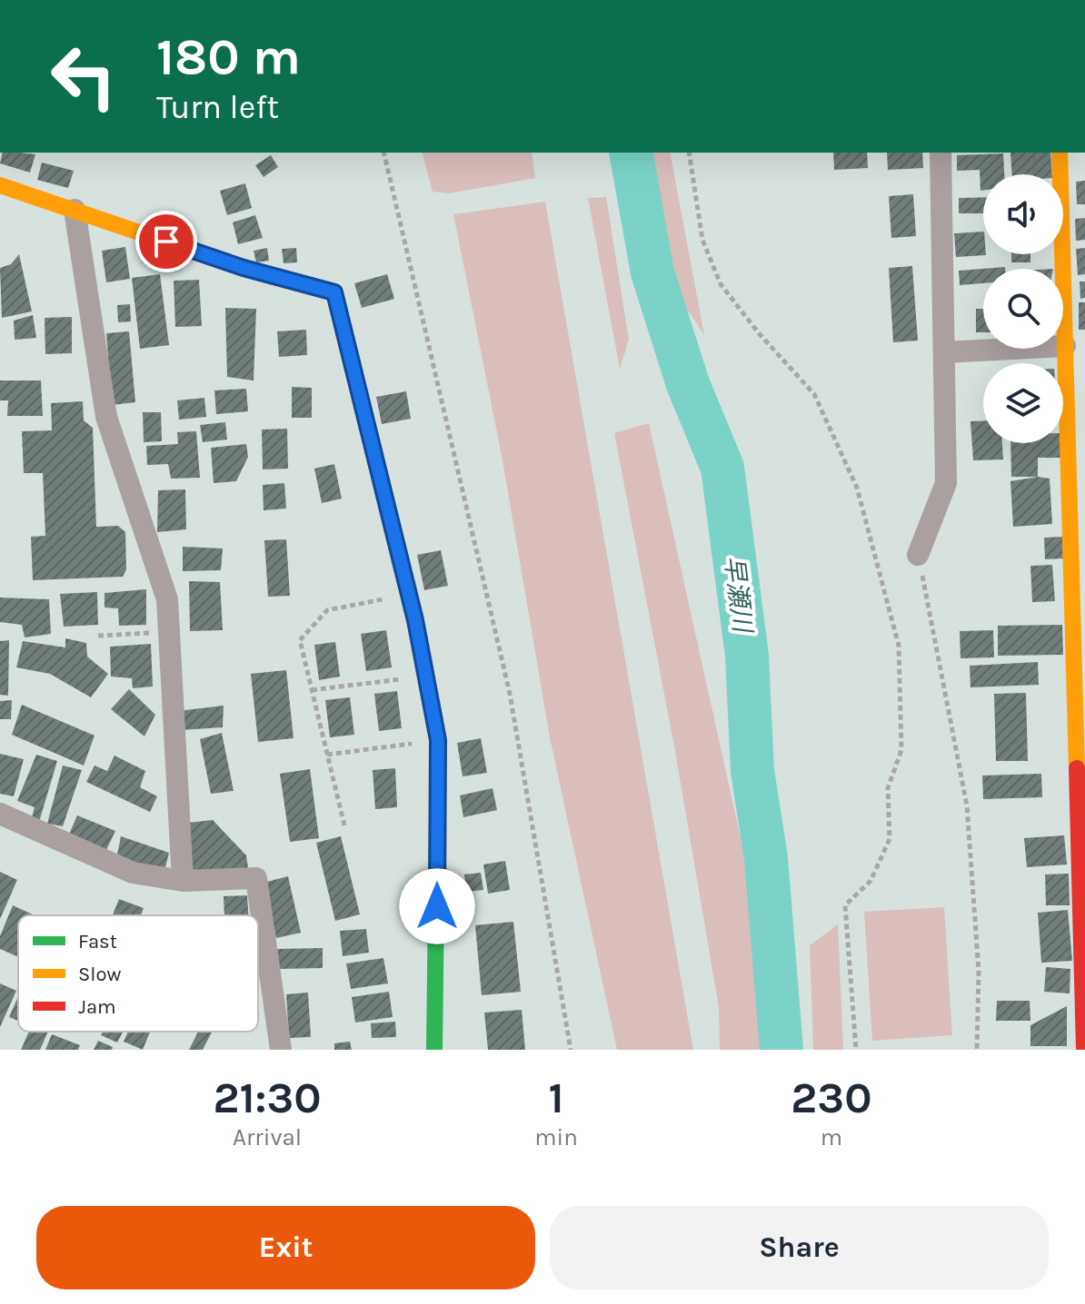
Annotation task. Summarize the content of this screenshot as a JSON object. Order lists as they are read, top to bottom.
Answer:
{
  "water": ["早瀬川"],
  "legend": ["Fast", "Slow", "Jam"],
  "page": {
    "turn": ["180 m", "Turn left"],
    "eta": [
      "21:30",
      "Arrival",
      "1",
      "min",
      "230",
      "m"
    ],
    "buttons": ["Exit", "Share"]
  }
}
